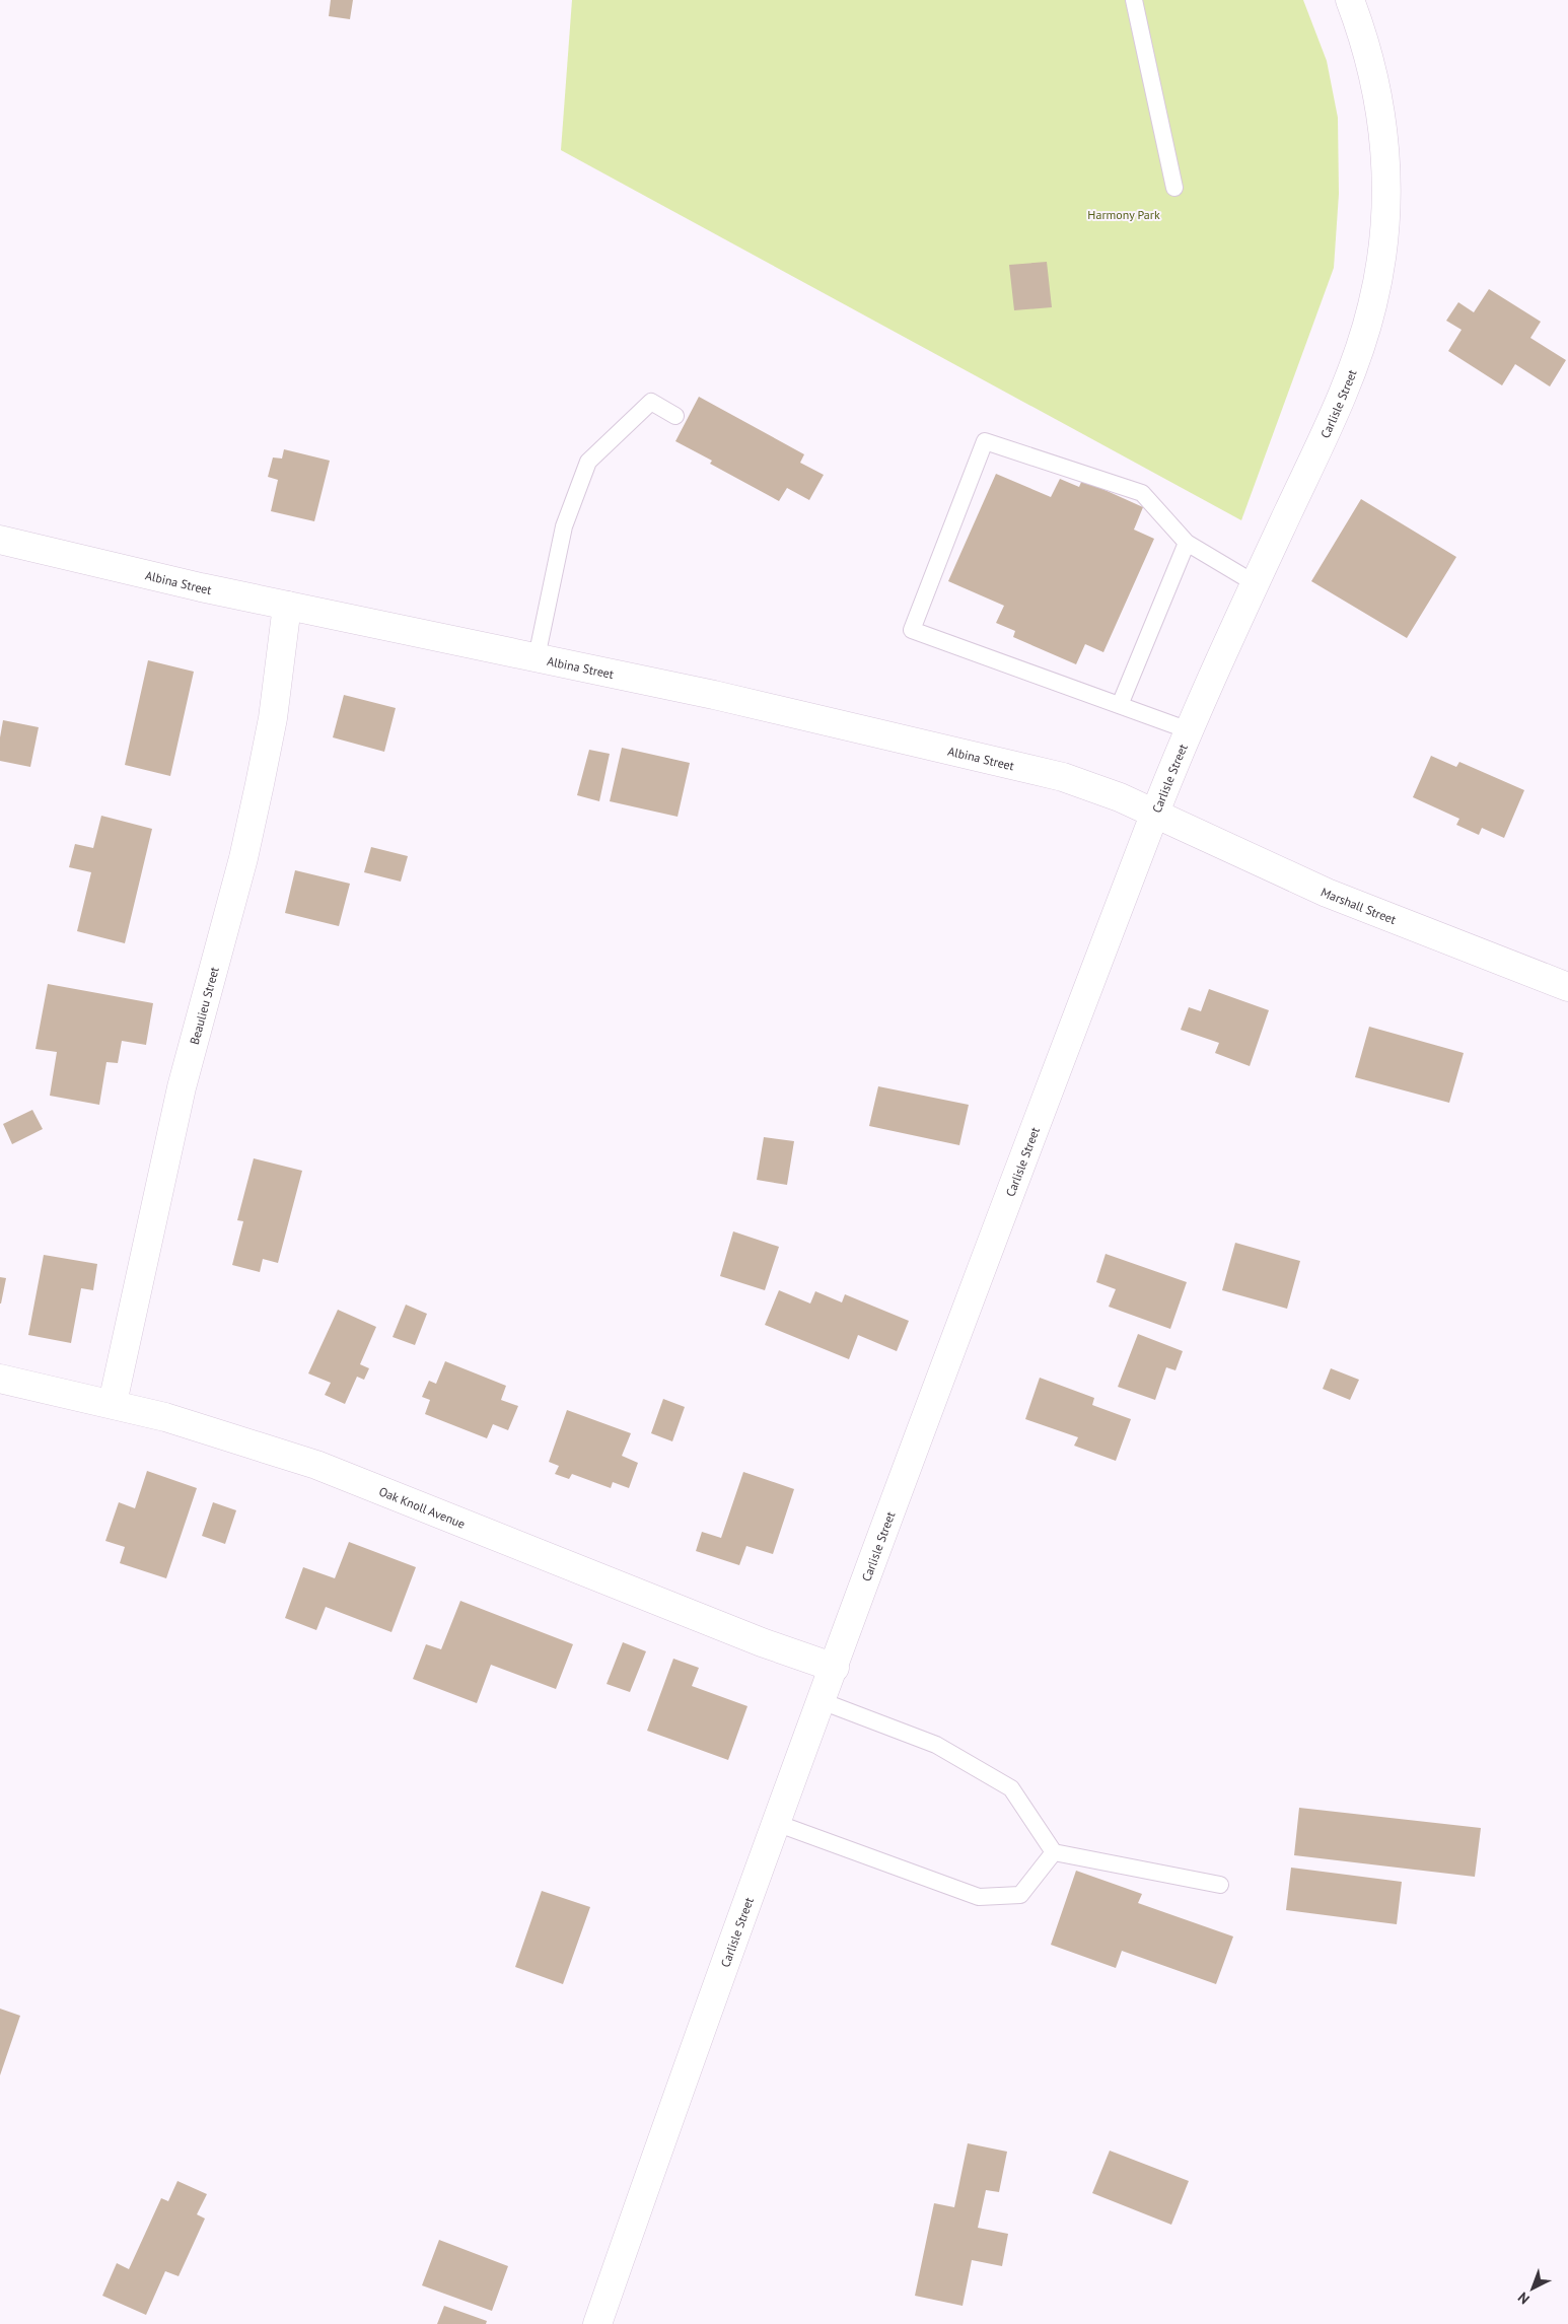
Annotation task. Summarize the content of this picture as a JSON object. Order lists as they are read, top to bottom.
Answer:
{
  "streets": {
    "street": [
      "Carlisle Street",
      "Albina Street",
      "Marshall Street",
      "Beaulieu Street",
      "Oak Knoll Avenue"
    ]
  },
  "crossings": [
    ["Carlisle Street", "Albina Street"],
    ["Carlisle Street", "Marshall Street"],
    ["Carlisle Street", "Oak Knoll Avenue"],
    ["Albina Street", "Marshall Street"],
    ["Albina Street", "Beaulieu Street"],
    ["Beaulieu Street", "Oak Knoll Avenue"]
  ],
  "parks": ["Harmony Park"],
  "north": "bottom left"
}
